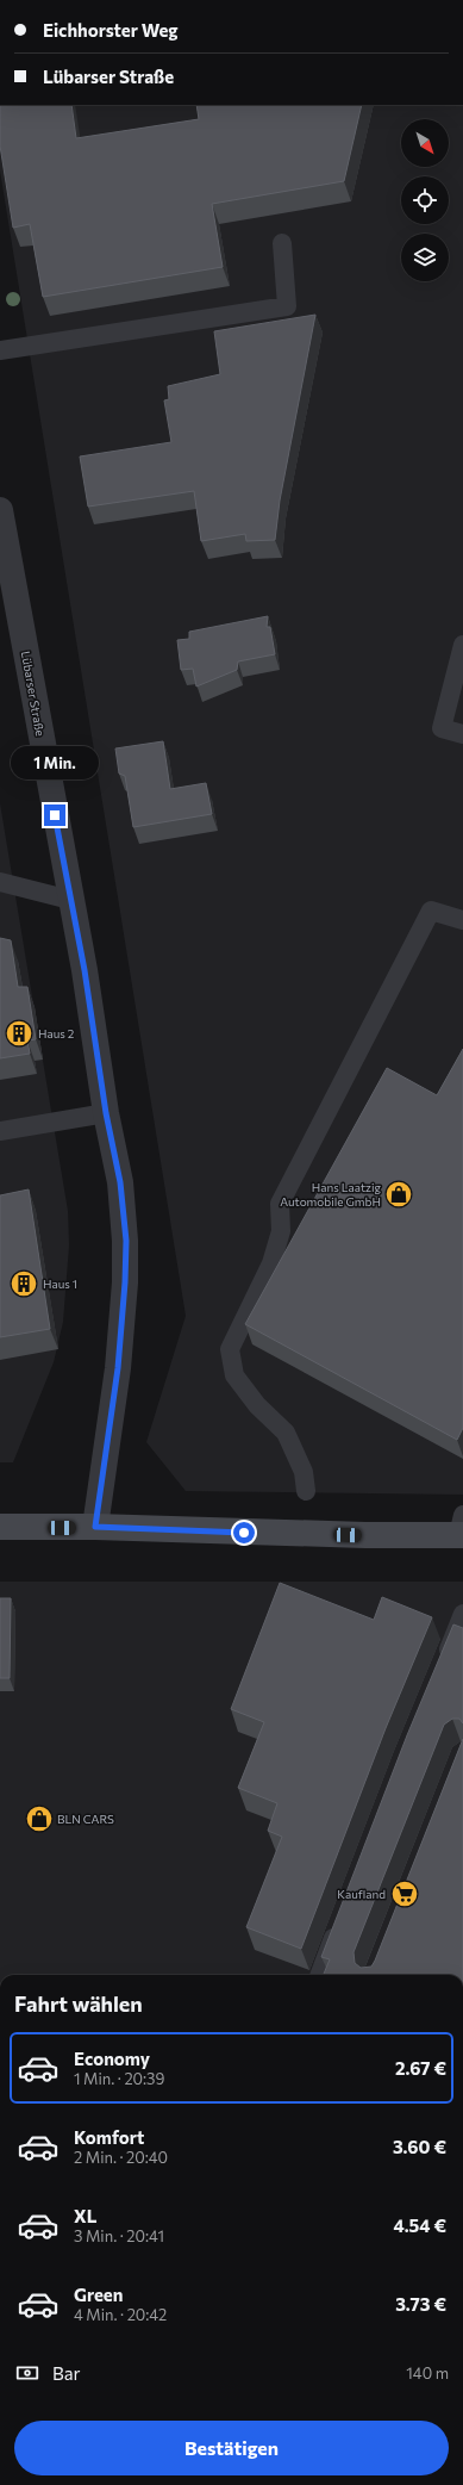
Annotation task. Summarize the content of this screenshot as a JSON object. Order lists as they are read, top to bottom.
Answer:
{
  "streets": {
    "street": ["Lübarser Straße"]
  },
  "places": {
    "building": ["Haus 2", "Haus 1"],
    "shop": ["Hans Laatzig Automobile GmbH", "BLN CARS"],
    "supermarket": ["Kaufland"]
  },
  "north": "bottom right",
  "page": {
    "banner": ["Eichhorster Weg", "Lübarser Straße"],
    "bubble": "1 Min.",
    "heading": "Fahrt wählen",
    "list": [
      {
        "name": "Economy",
        "note": "1 Min. · 20:39",
        "value": "2.67 €"
      },
      {
        "name": "Komfort",
        "note": "2 Min. · 20:40",
        "value": "3.60 €"
      },
      {
        "name": "XL",
        "note": "3 Min. · 20:41",
        "value": "4.54 €"
      },
      {
        "name": "Green",
        "note": "4 Min. · 20:42",
        "value": "3.73 €"
      }
    ],
    "pay": ["Bar", "140 m"],
    "buttons": "Bestätigen"
  }
}
